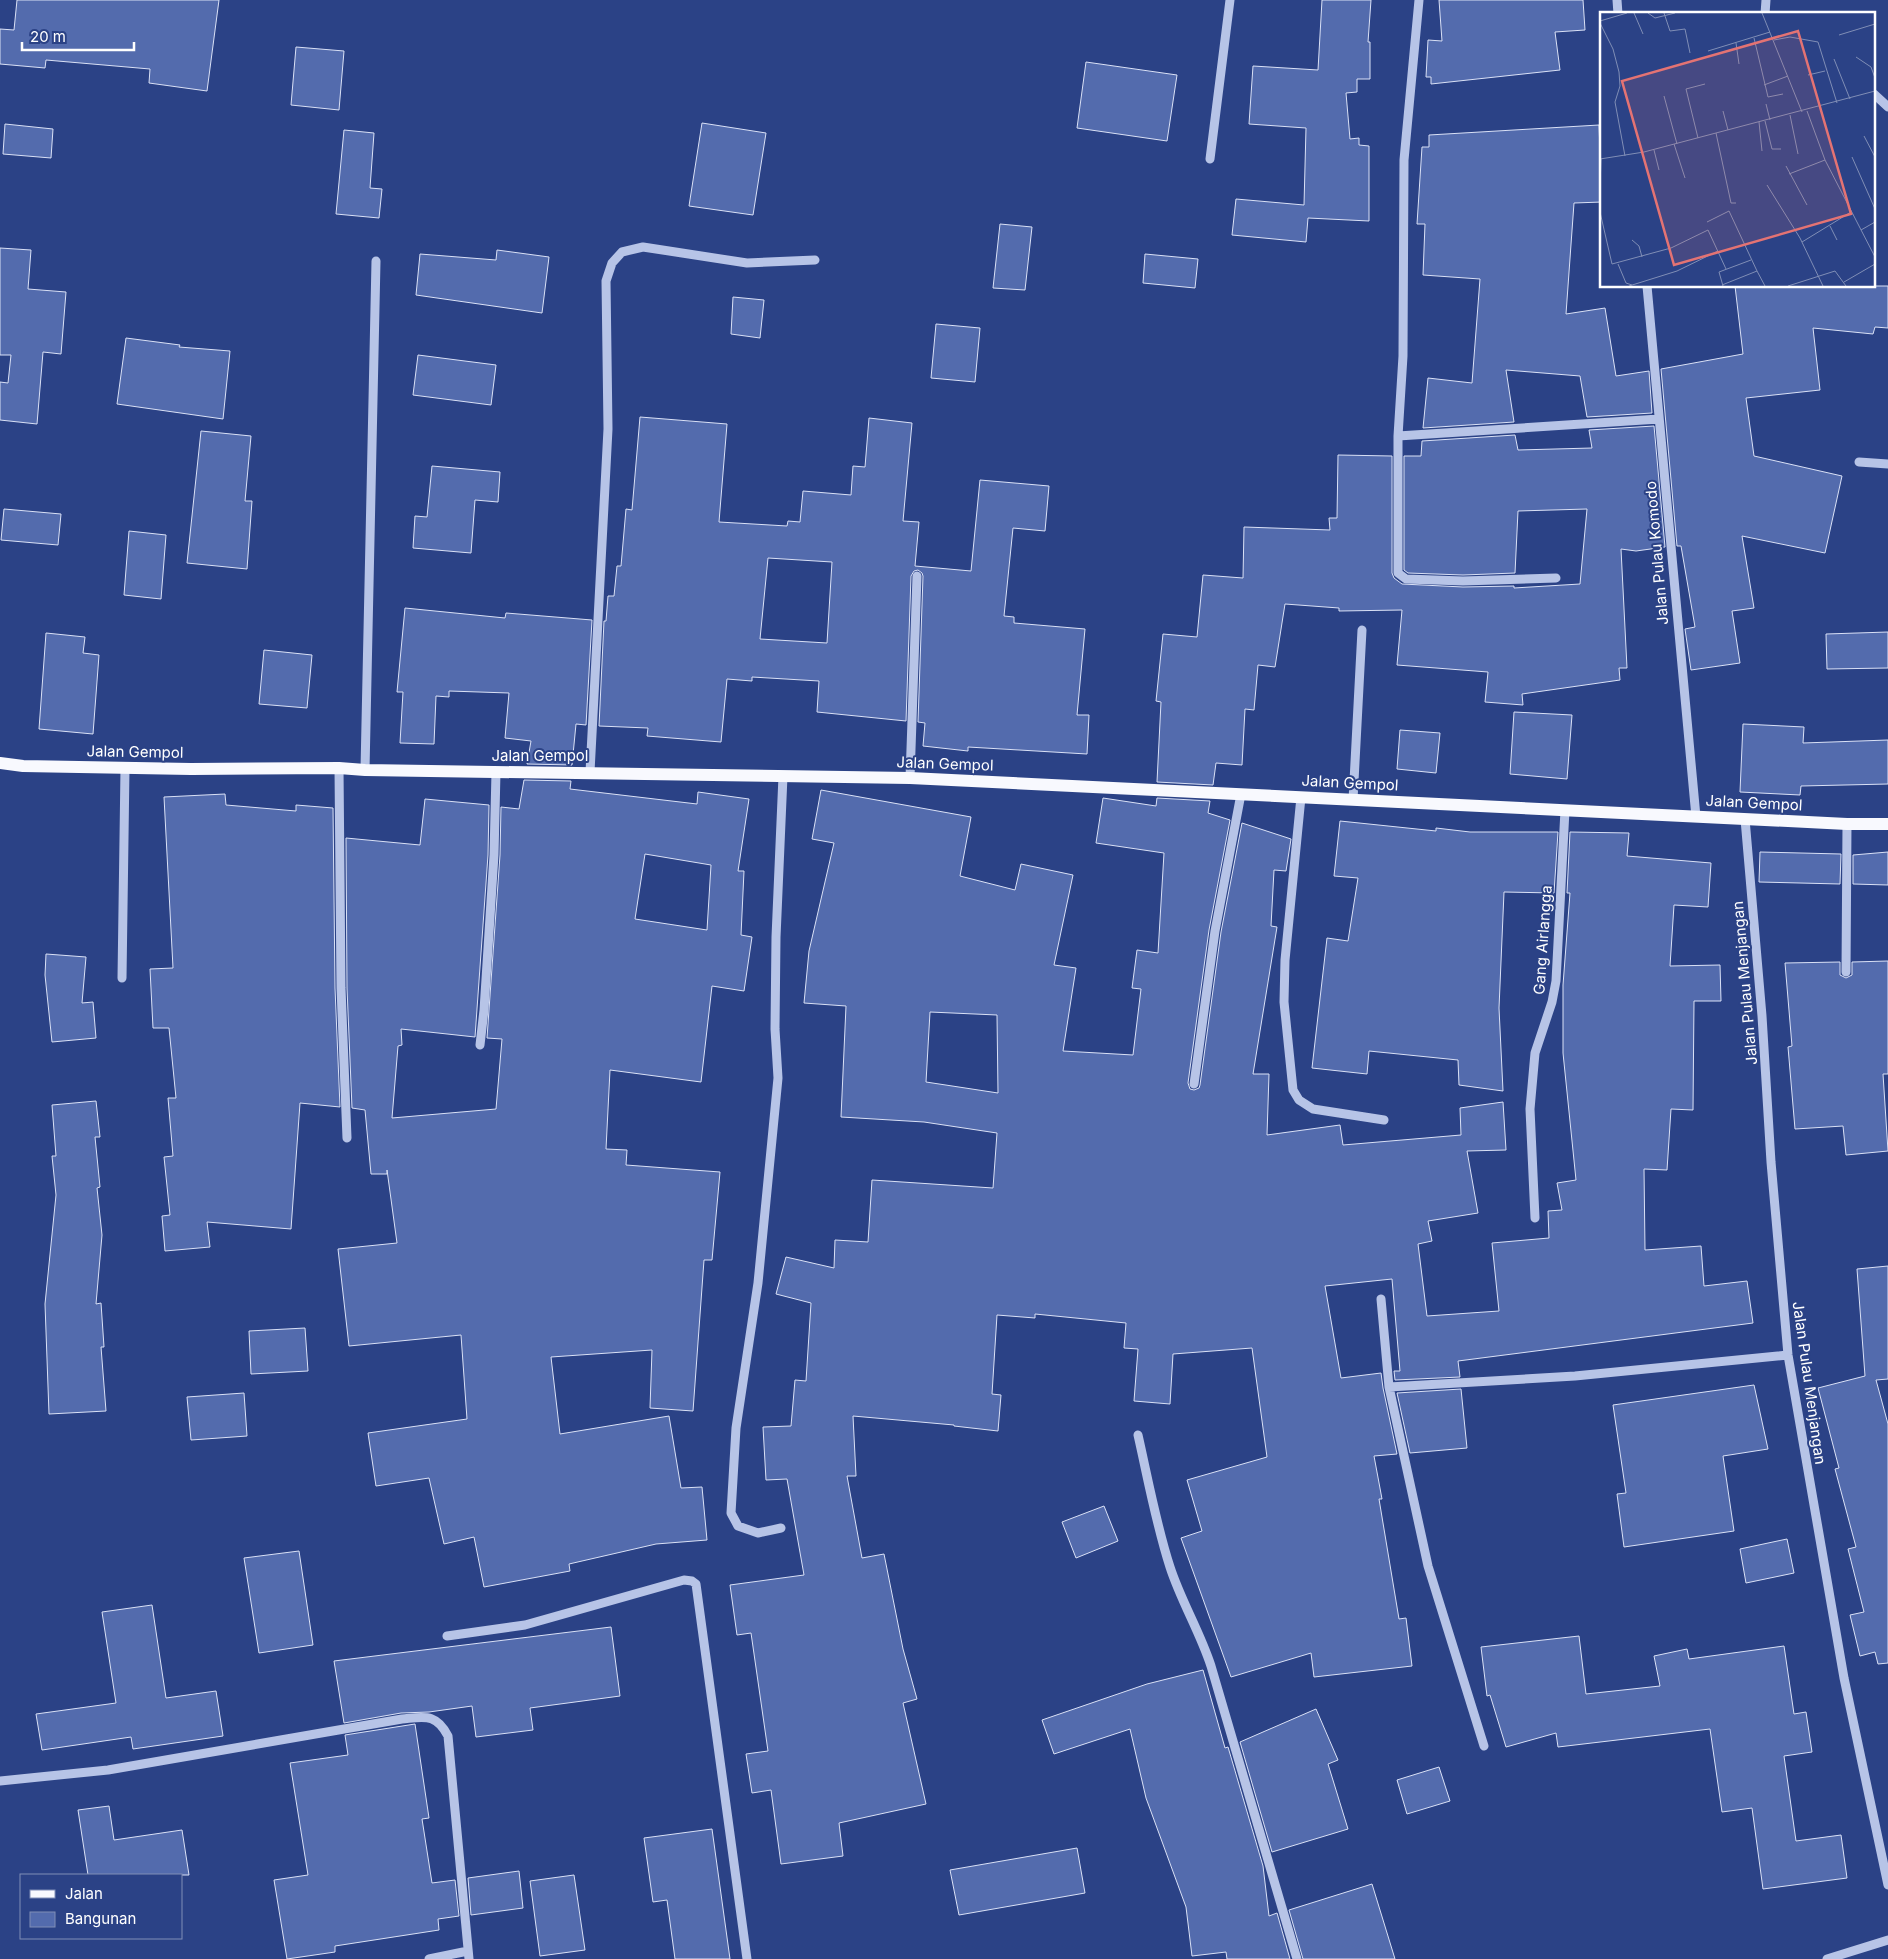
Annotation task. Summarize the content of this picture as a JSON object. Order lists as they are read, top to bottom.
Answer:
{
  "streets": {
    "main road": ["Jalan Gempol"],
    "street": ["Jalan Pulau Komodo", "Gang Airlangga", "Jalan Pulau Menjangan"]
  },
  "crossings": [
    ["Jalan Pulau Komodo", "Jalan Gempol"],
    ["Jalan Gempol", "Gang Airlangga"],
    ["Jalan Gempol", "Jalan Pulau Menjangan"]
  ],
  "legend": ["Jalan", "Bangunan"],
  "scale_bar": "20 m"
}
